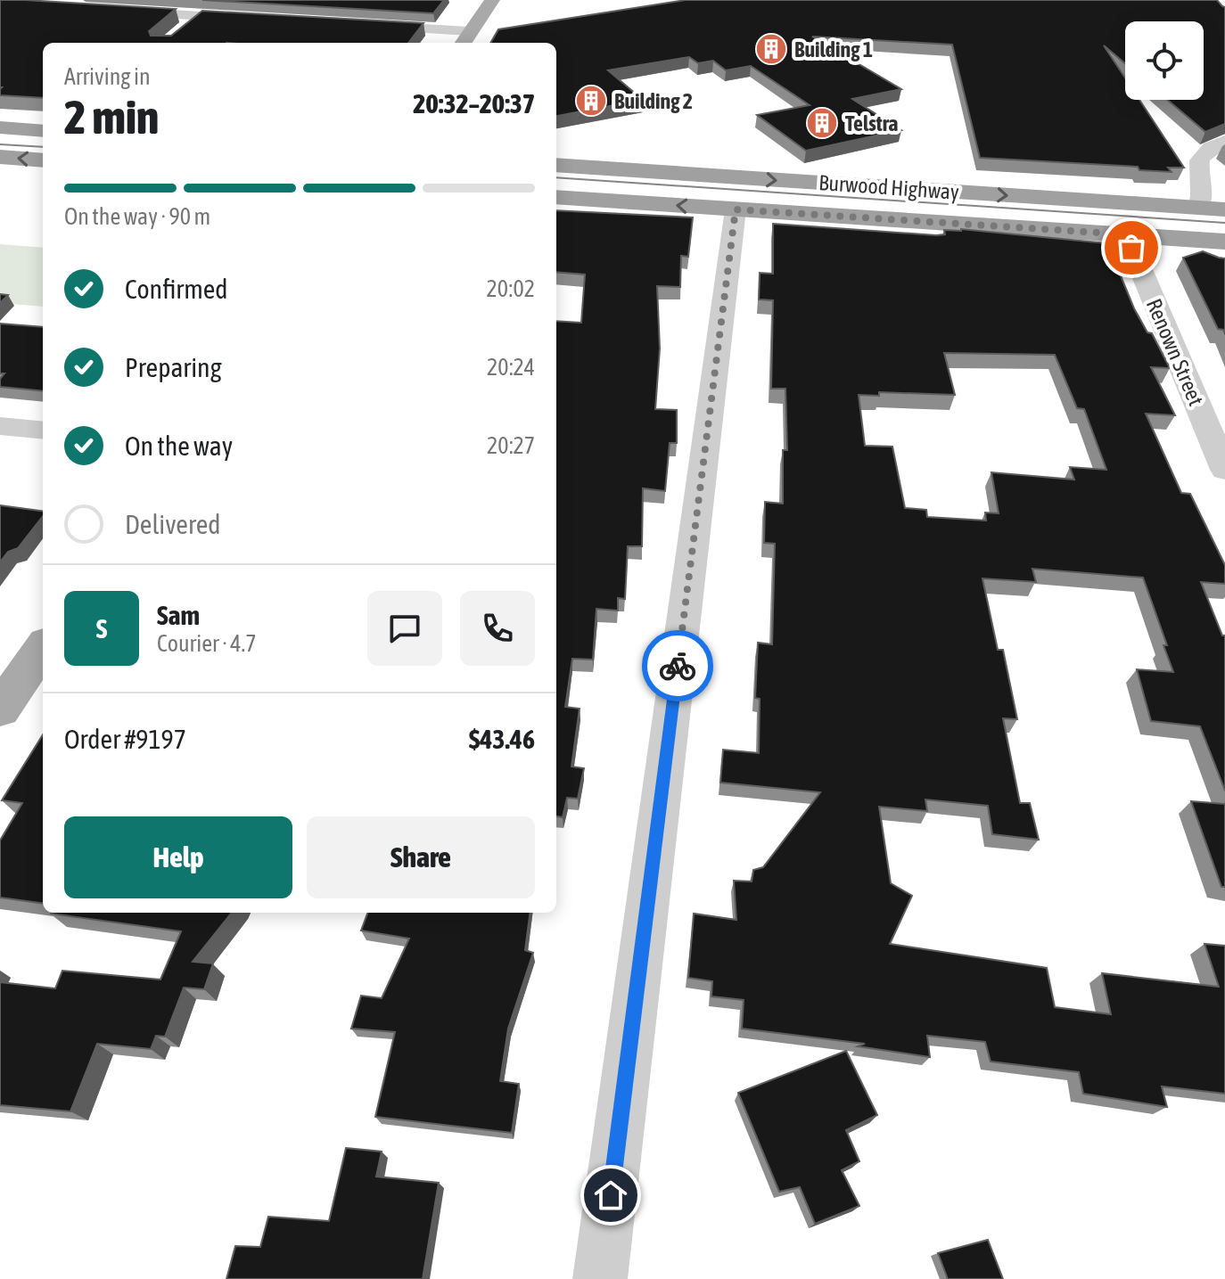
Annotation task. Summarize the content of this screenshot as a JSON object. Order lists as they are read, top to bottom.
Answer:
{
  "streets": {
    "highway": ["Burwood Highway"],
    "street": ["Renown Street"]
  },
  "crossings": [
    ["Burwood Highway", "Renown Street"]
  ],
  "places": {
    "building": ["Building 1", "Building 2", "Telstra"]
  },
  "page": {
    "heading": ["2 min", "Arriving in", "20:32–20:37"],
    "panel": [
      "Sam",
      "Courier · 4.7",
      "Order #9197",
      "$43.46"
    ],
    "bar": "On the way · 90 m",
    "list": [
      ["Confirmed", "20:02"],
      ["Preparing", "20:24"],
      ["On the way", "20:27"],
      "Delivered"
    ],
    "round": "S",
    "buttons": ["Help", "Share"]
  }
}
